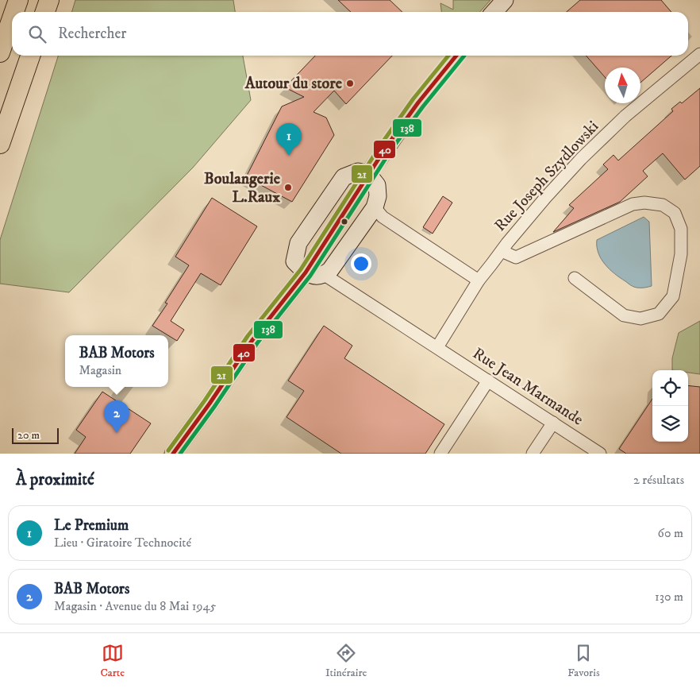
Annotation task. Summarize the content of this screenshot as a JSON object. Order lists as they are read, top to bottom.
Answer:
{
  "streets": {
    "street": ["Rue Joseph Szydlowski", "Rue Jean Marmande"]
  },
  "places": ["Autour du store", "Boulangerie L.Raux"],
  "lines": ["transit line 40", "transit line 138", "transit line 21"],
  "scale_bar": "20 m",
  "north": "top",
  "page": {
    "search": "Rechercher",
    "pins": ["1", "2"],
    "popup": ["BAB Motors", "Magasin"],
    "scale": "20 m",
    "heading": ["À proximité", "2 résultats"],
    "list": [
      {
        "mark": "1",
        "name": "Le Premium",
        "note": "Lieu · Giratoire Technocité",
        "value": "60 m"
      },
      {
        "mark": "2",
        "name": "BAB Motors",
        "note": "Magasin · Avenue du 8 Mai 1945",
        "value": "130 m"
      }
    ],
    "nav": ["Carte", "Itinéraire", "Favoris"]
  }
}
